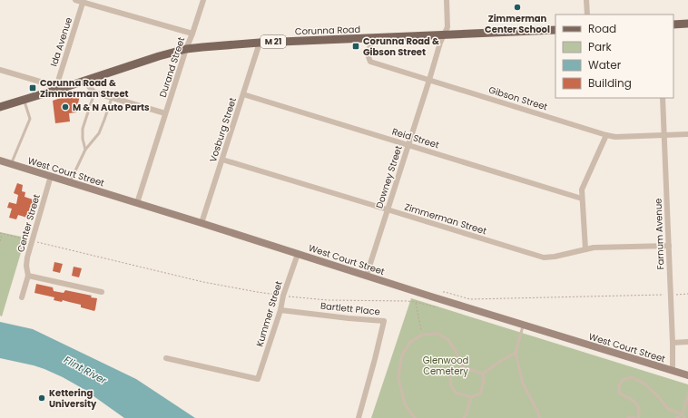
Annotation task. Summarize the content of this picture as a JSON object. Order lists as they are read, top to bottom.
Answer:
{
  "streets": {
    "main road": ["Corunna Road", "M 21"],
    "street": [
      "Ida Avenue",
      "Durand Street",
      "Gibson Street",
      "Vosburg Street",
      "Reid Street",
      "West Court Street",
      "Downey Street",
      "Zimmerman Street",
      "Center Street",
      "Farnum Avenue",
      "Bartlett Place",
      "Kummer Street"
    ]
  },
  "crossings": [
    ["Corunna Road", "Ida Avenue"],
    ["Corunna Road", "Durand Street"],
    ["Corunna Road", "Gibson Street"],
    ["Corunna Road", "Vosburg Street"],
    ["Corunna Road", "Downey Street"],
    ["Durand Street", "West Court Street"],
    ["Gibson Street", "Downey Street"],
    ["Gibson Street", "Farnum Avenue"],
    ["Vosburg Street", "Reid Street"],
    ["Vosburg Street", "West Court Street"],
    ["Vosburg Street", "Zimmerman Street"],
    ["Reid Street", "Downey Street"],
    ["West Court Street", "Downey Street"],
    ["West Court Street", "Center Street"],
    ["West Court Street", "Farnum Avenue"],
    ["West Court Street", "Kummer Street"],
    ["Downey Street", "Zimmerman Street"],
    ["Zimmerman Street", "Farnum Avenue"],
    ["Bartlett Place", "Kummer Street"]
  ],
  "water": ["Flint River"],
  "parks": ["Glenwood Cemetery"],
  "places": {
    "other": ["Zimmerman Center School", "M & N Auto Parts", "Kettering University"],
    "transit": ["Corunna Road & Gibson Street", "Corunna Road & Zimmerman Street"]
  },
  "legend": [
    "Road",
    "Park",
    "Water",
    "Building"
  ]
}
